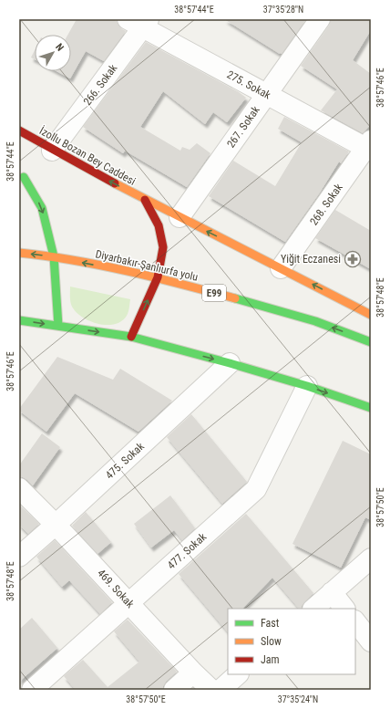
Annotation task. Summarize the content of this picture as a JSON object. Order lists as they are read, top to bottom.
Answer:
{
  "streets": {
    "main road": ["İzollu Bozan Bey Caddesi", "Diyarbakır-Şanlıurfa yolu", "E99"],
    "street": [
      "266. Sokak",
      "275. Sokak",
      "267. Sokak",
      "268. Sokak",
      "475. Sokak",
      "477. Sokak",
      "469. Sokak"
    ]
  },
  "crossings": [
    ["266. Sokak", "275. Sokak"],
    ["266. Sokak", "İzollu Bozan Bey Caddesi"],
    ["275. Sokak", "267. Sokak"],
    ["275. Sokak", "268. Sokak"],
    ["267. Sokak", "İzollu Bozan Bey Caddesi"],
    ["İzollu Bozan Bey Caddesi", "268. Sokak"],
    ["475. Sokak", "469. Sokak"],
    ["477. Sokak", "469. Sokak"]
  ],
  "one_way": ["İzollu Bozan Bey Caddesi"],
  "places": {
    "pharmacy": ["Yiğit Eczanesi"]
  },
  "legend": ["Fast", "Slow", "Jam"],
  "north": "top right",
  "coordinates": [
    "38°57'44\"E",
    "37°35'28\"N",
    "38°57'46\"E",
    "38°57'48\"E",
    "38°57'50\"E",
    "37°35'24\"N"
  ]
}
